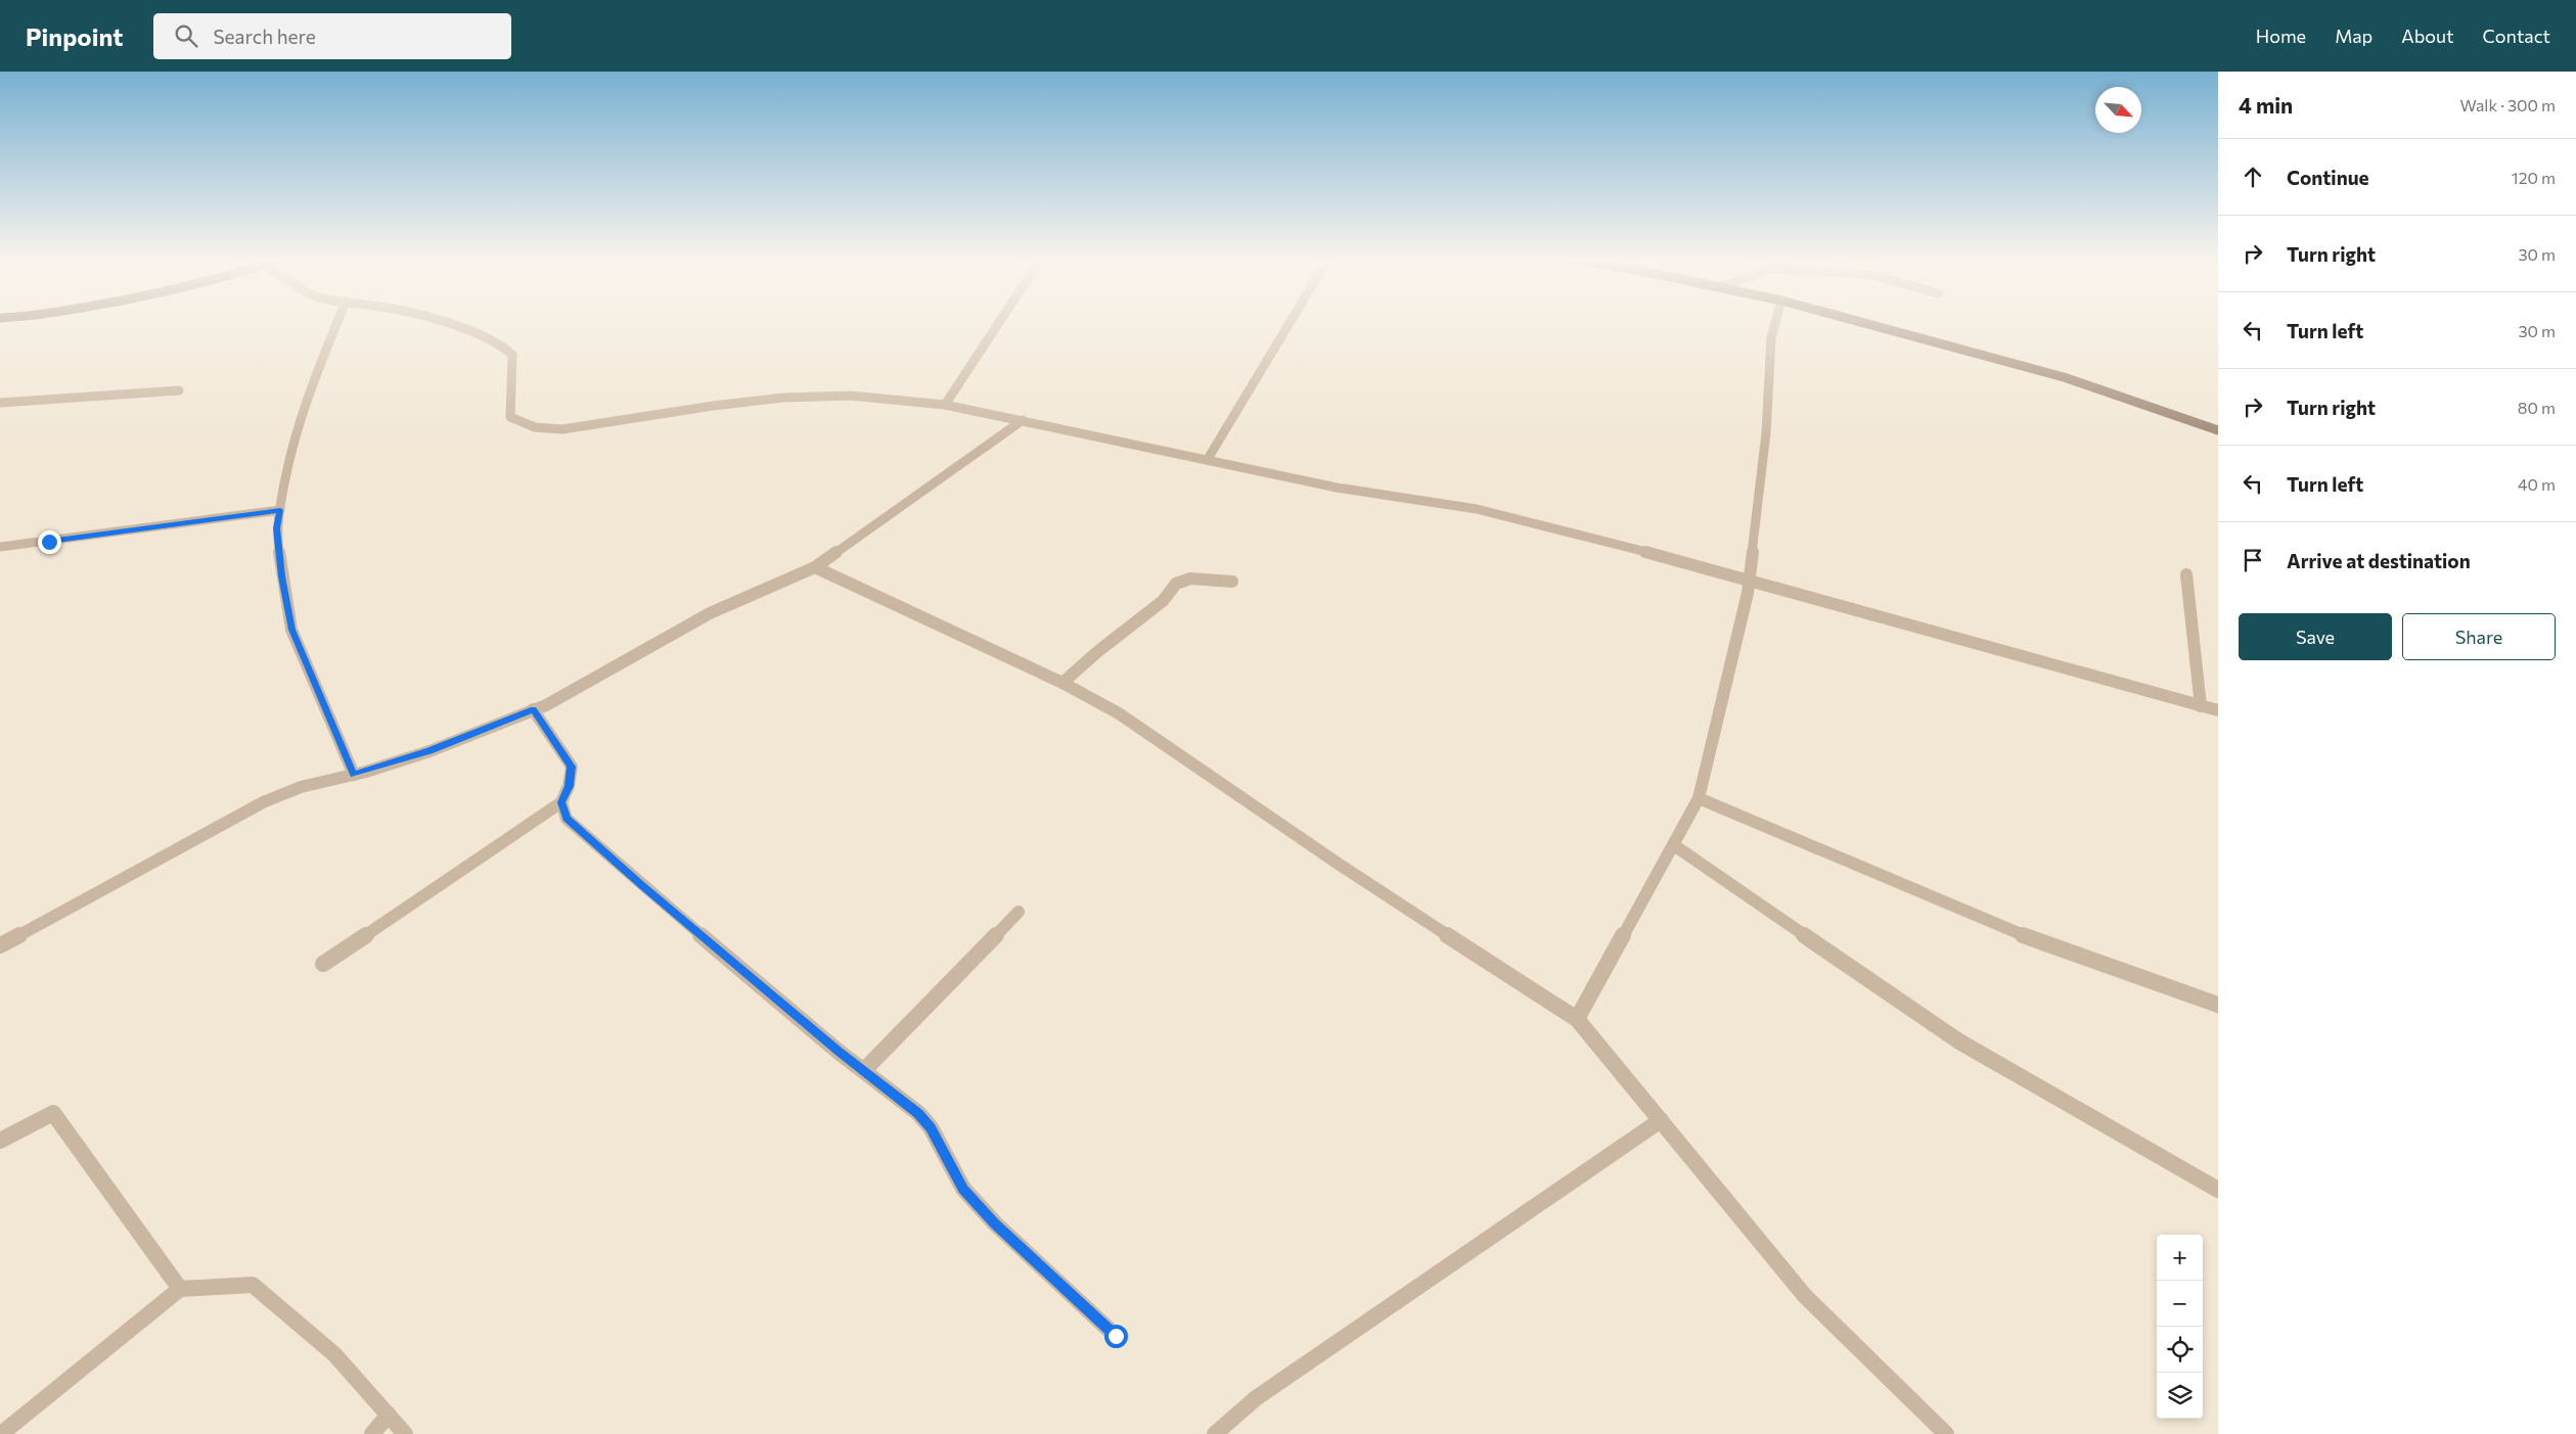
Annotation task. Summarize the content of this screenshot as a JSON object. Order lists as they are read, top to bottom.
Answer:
{
  "north": "bottom right",
  "page": {
    "header": "Pinpoint",
    "search": "Search here",
    "nav": [
      "Home",
      "Map",
      "About",
      "Contact"
    ],
    "heading": ["4 min", "Walk · 300 m"],
    "list": [
      ["Continue", "120 m"],
      ["Turn right", "30 m"],
      ["Turn left", "30 m"],
      ["Turn right", "80 m"],
      ["Turn left", "40 m"],
      "Arrive at destination"
    ],
    "buttons": ["Save", "Share"],
    "map_buttons": ["+", "−"]
  }
}
